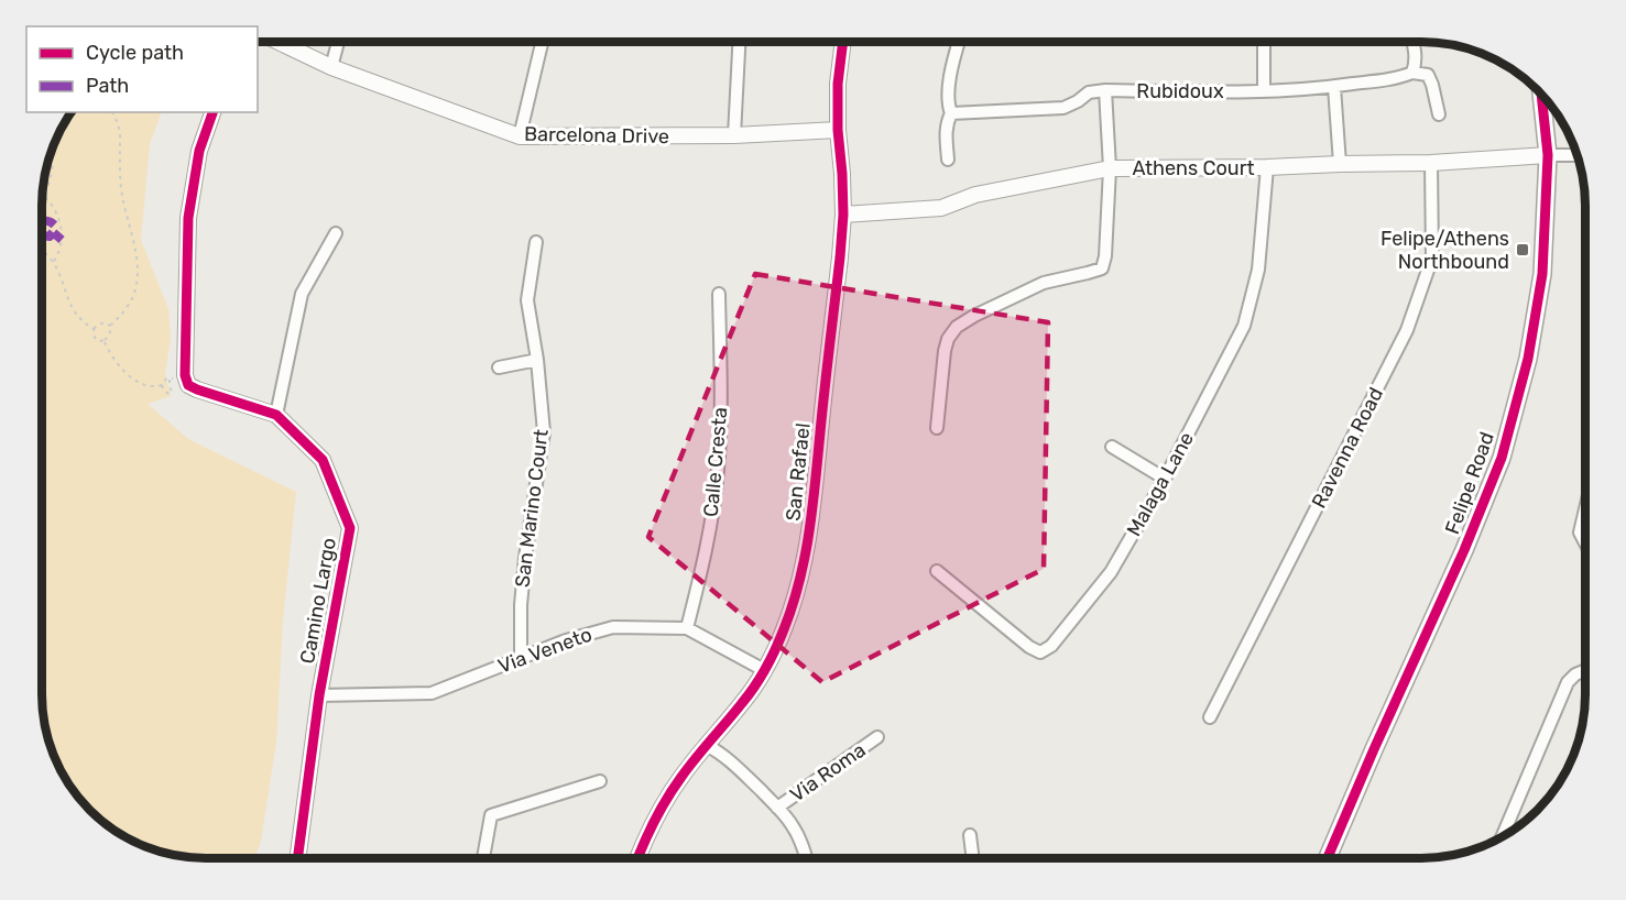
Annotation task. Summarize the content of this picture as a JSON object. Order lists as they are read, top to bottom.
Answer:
{
  "streets": {
    "main road": ["Felipe Road"],
    "street": [
      "Rubidoux",
      "Barcelona Drive",
      "Athens Court",
      "Ravenna Road",
      "Calle Cresta",
      "San Rafael",
      "Malaga Lane",
      "San Marino Court",
      "Camino Largo",
      "Via Veneto",
      "Via Roma"
    ]
  },
  "crossings": [
    ["Barcelona Drive", "San Rafael"],
    ["Athens Court", "Ravenna Road"],
    ["Athens Court", "San Rafael"],
    ["Athens Court", "Felipe Road"],
    ["Athens Court", "Malaga Lane"],
    ["Calle Cresta", "Via Veneto"],
    ["San Rafael", "Via Veneto"],
    ["San Marino Court", "Via Veneto"],
    ["Camino Largo", "Via Veneto"]
  ],
  "places": {
    "transit": ["Felipe/Athens Northbound"]
  },
  "legend": ["Cycle path", "Path"]
}
